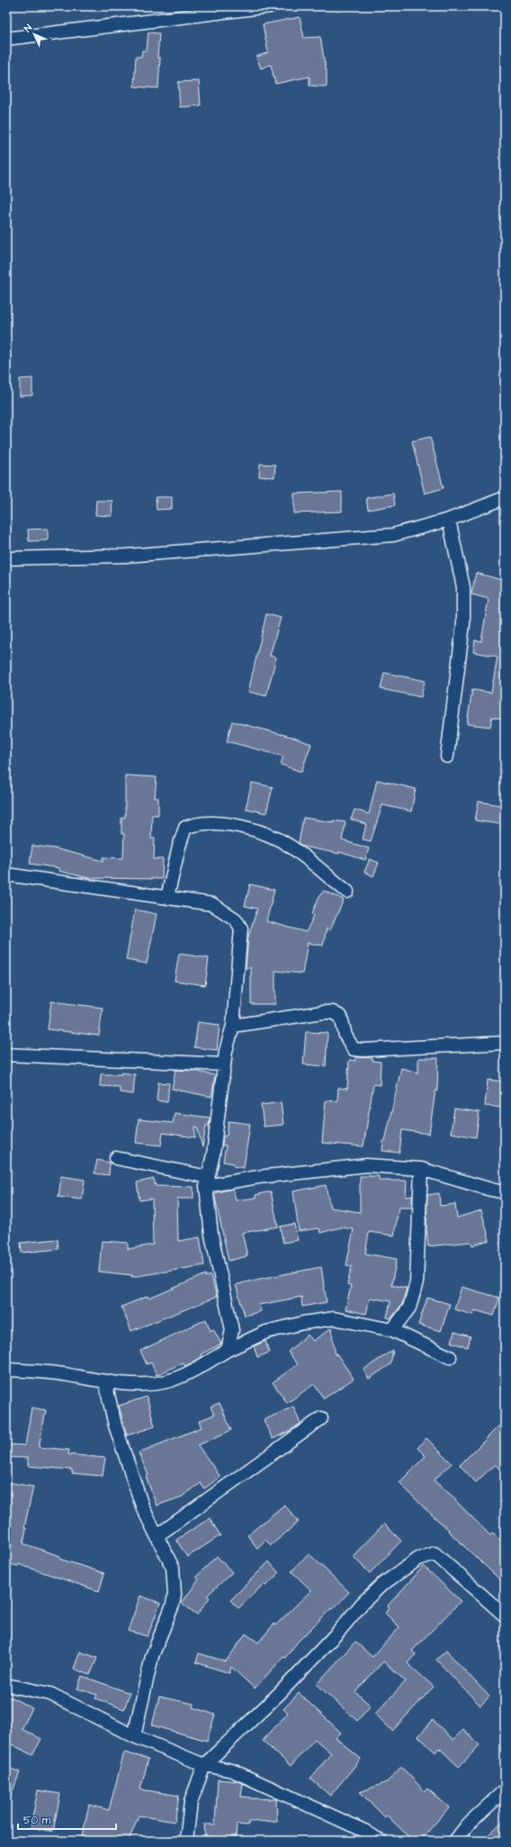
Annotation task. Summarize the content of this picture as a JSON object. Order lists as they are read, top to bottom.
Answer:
{
  "scale_bar": "50 m",
  "north": "top left"
}
